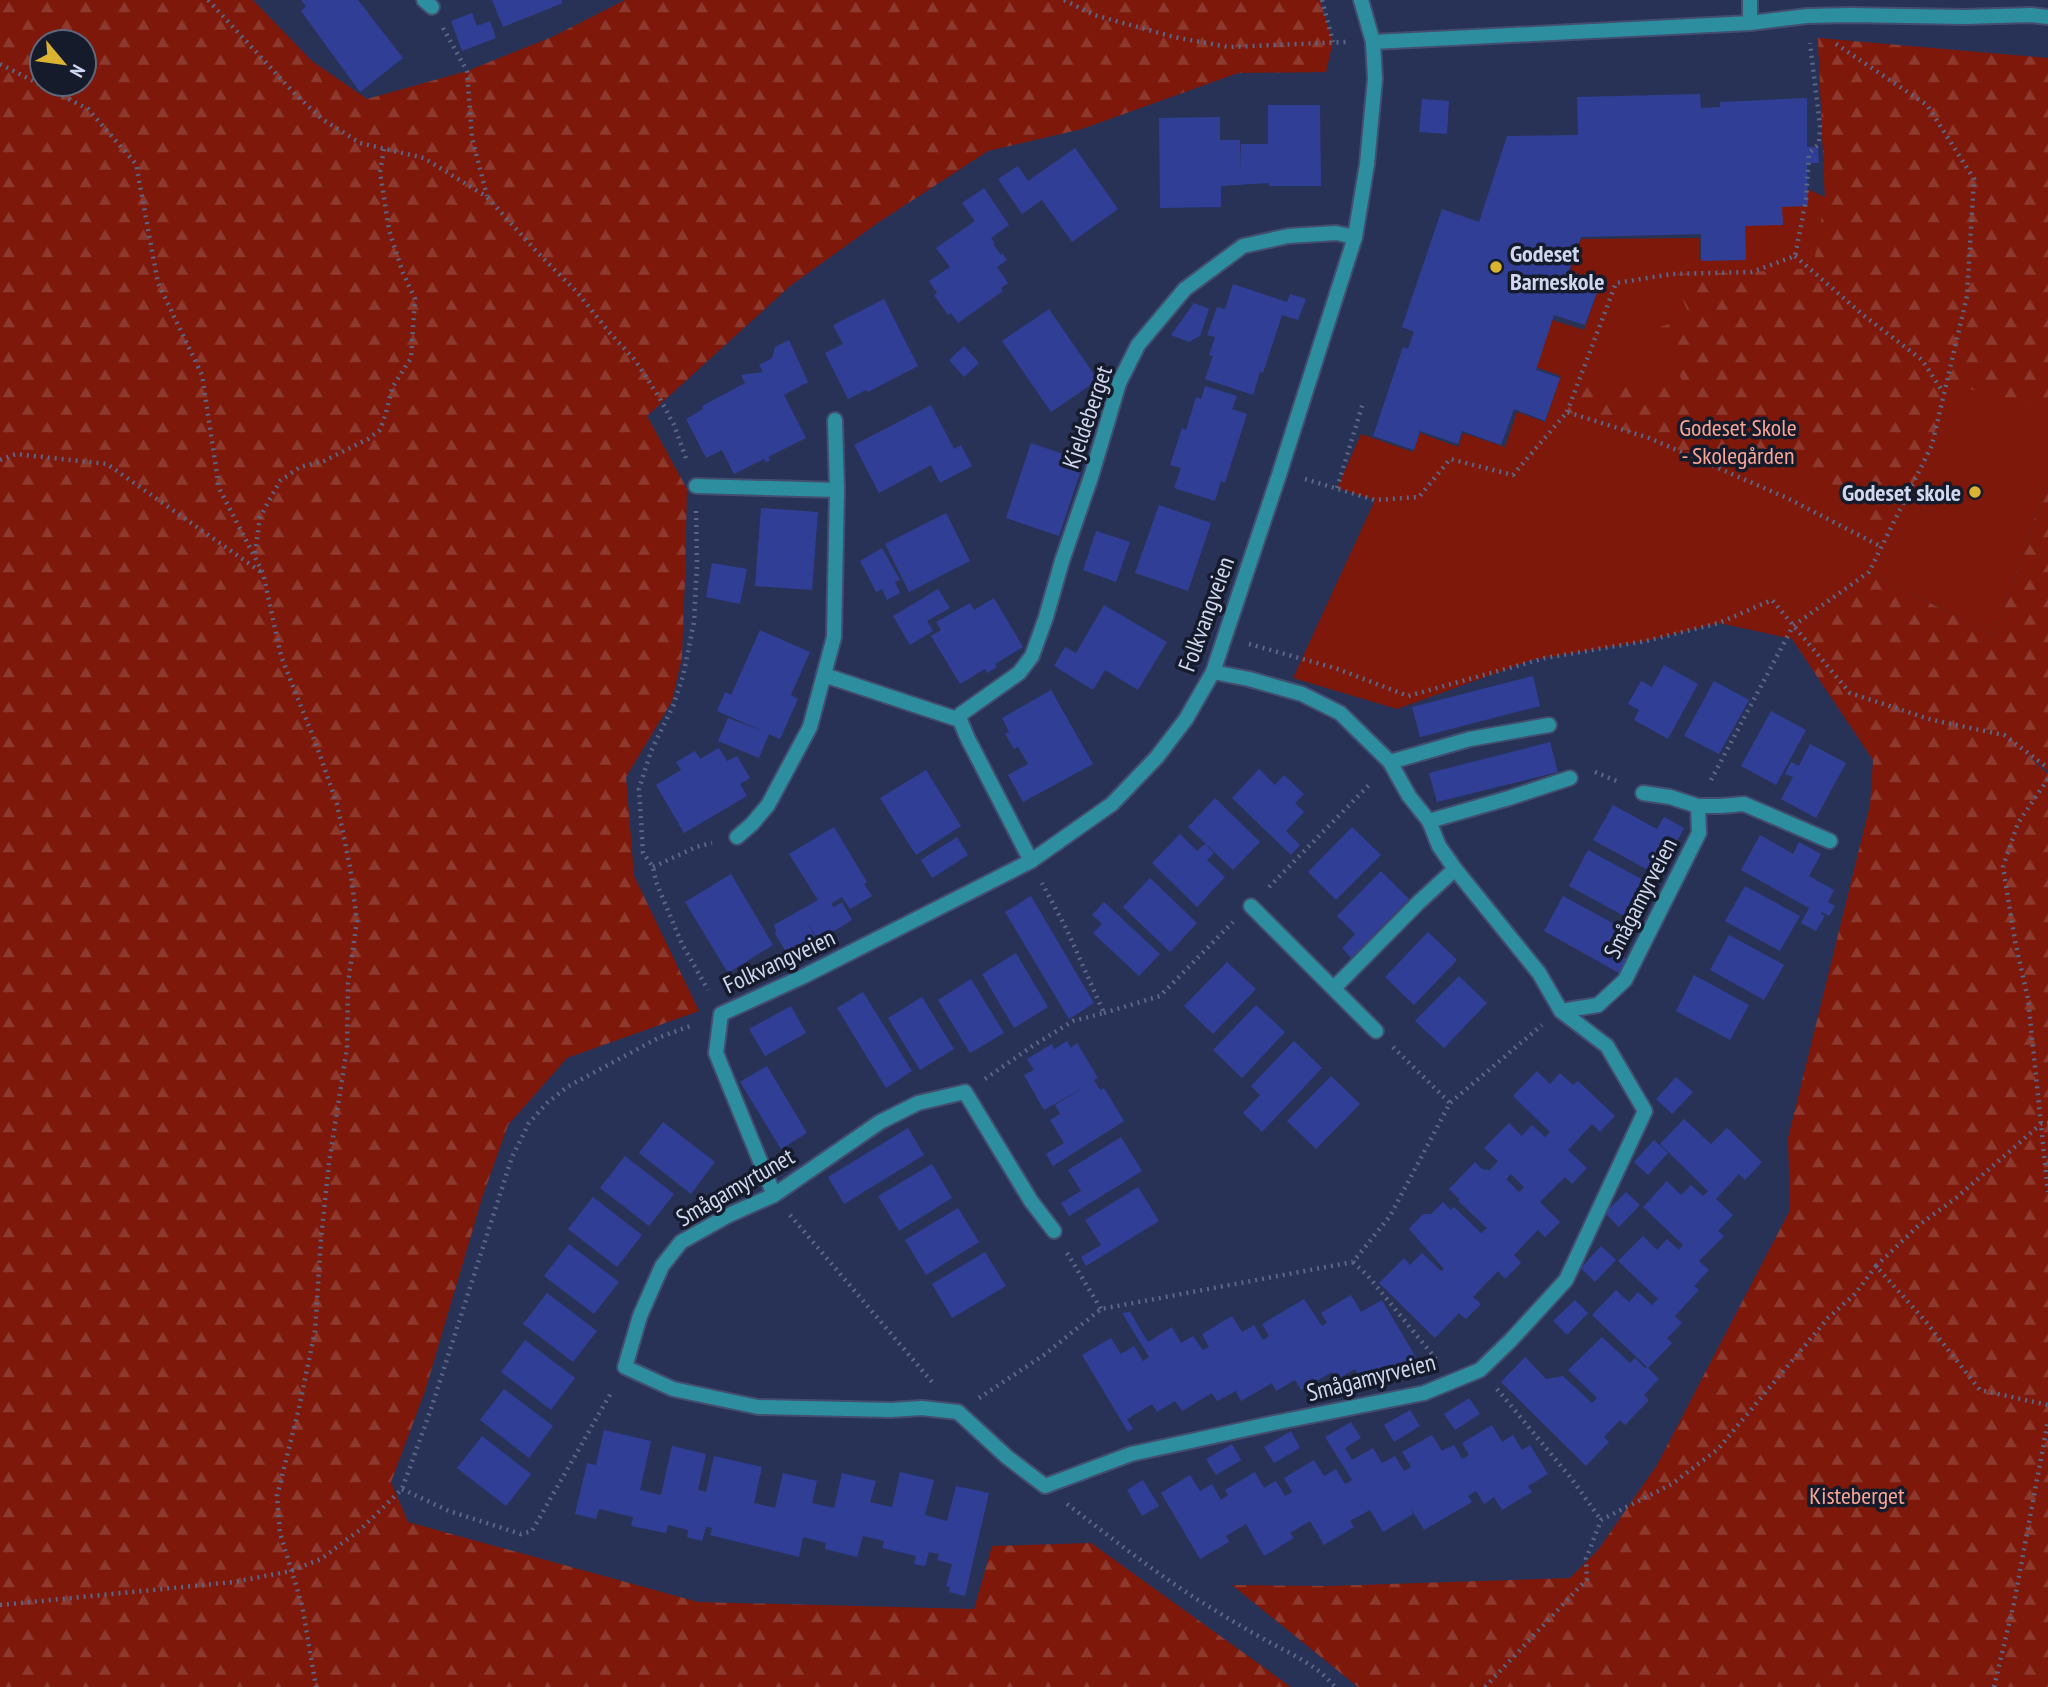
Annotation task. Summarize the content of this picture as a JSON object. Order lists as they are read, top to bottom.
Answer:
{
  "streets": {
    "street": [
      "Kjeldeberget",
      "Folkvangveien",
      "Smågamyrveien",
      "Smågamyrtunet"
    ]
  },
  "crossings": [
    ["Kjeldeberget", "Folkvangveien"],
    ["Folkvangveien", "Smågamyrveien"],
    ["Folkvangveien", "Smågamyrtunet"]
  ],
  "parks": ["Godeset Skole - Skolegården", "Kisteberget"],
  "places": ["Godeset Barneskole", "Godeset skole"],
  "north": "bottom right"
}
